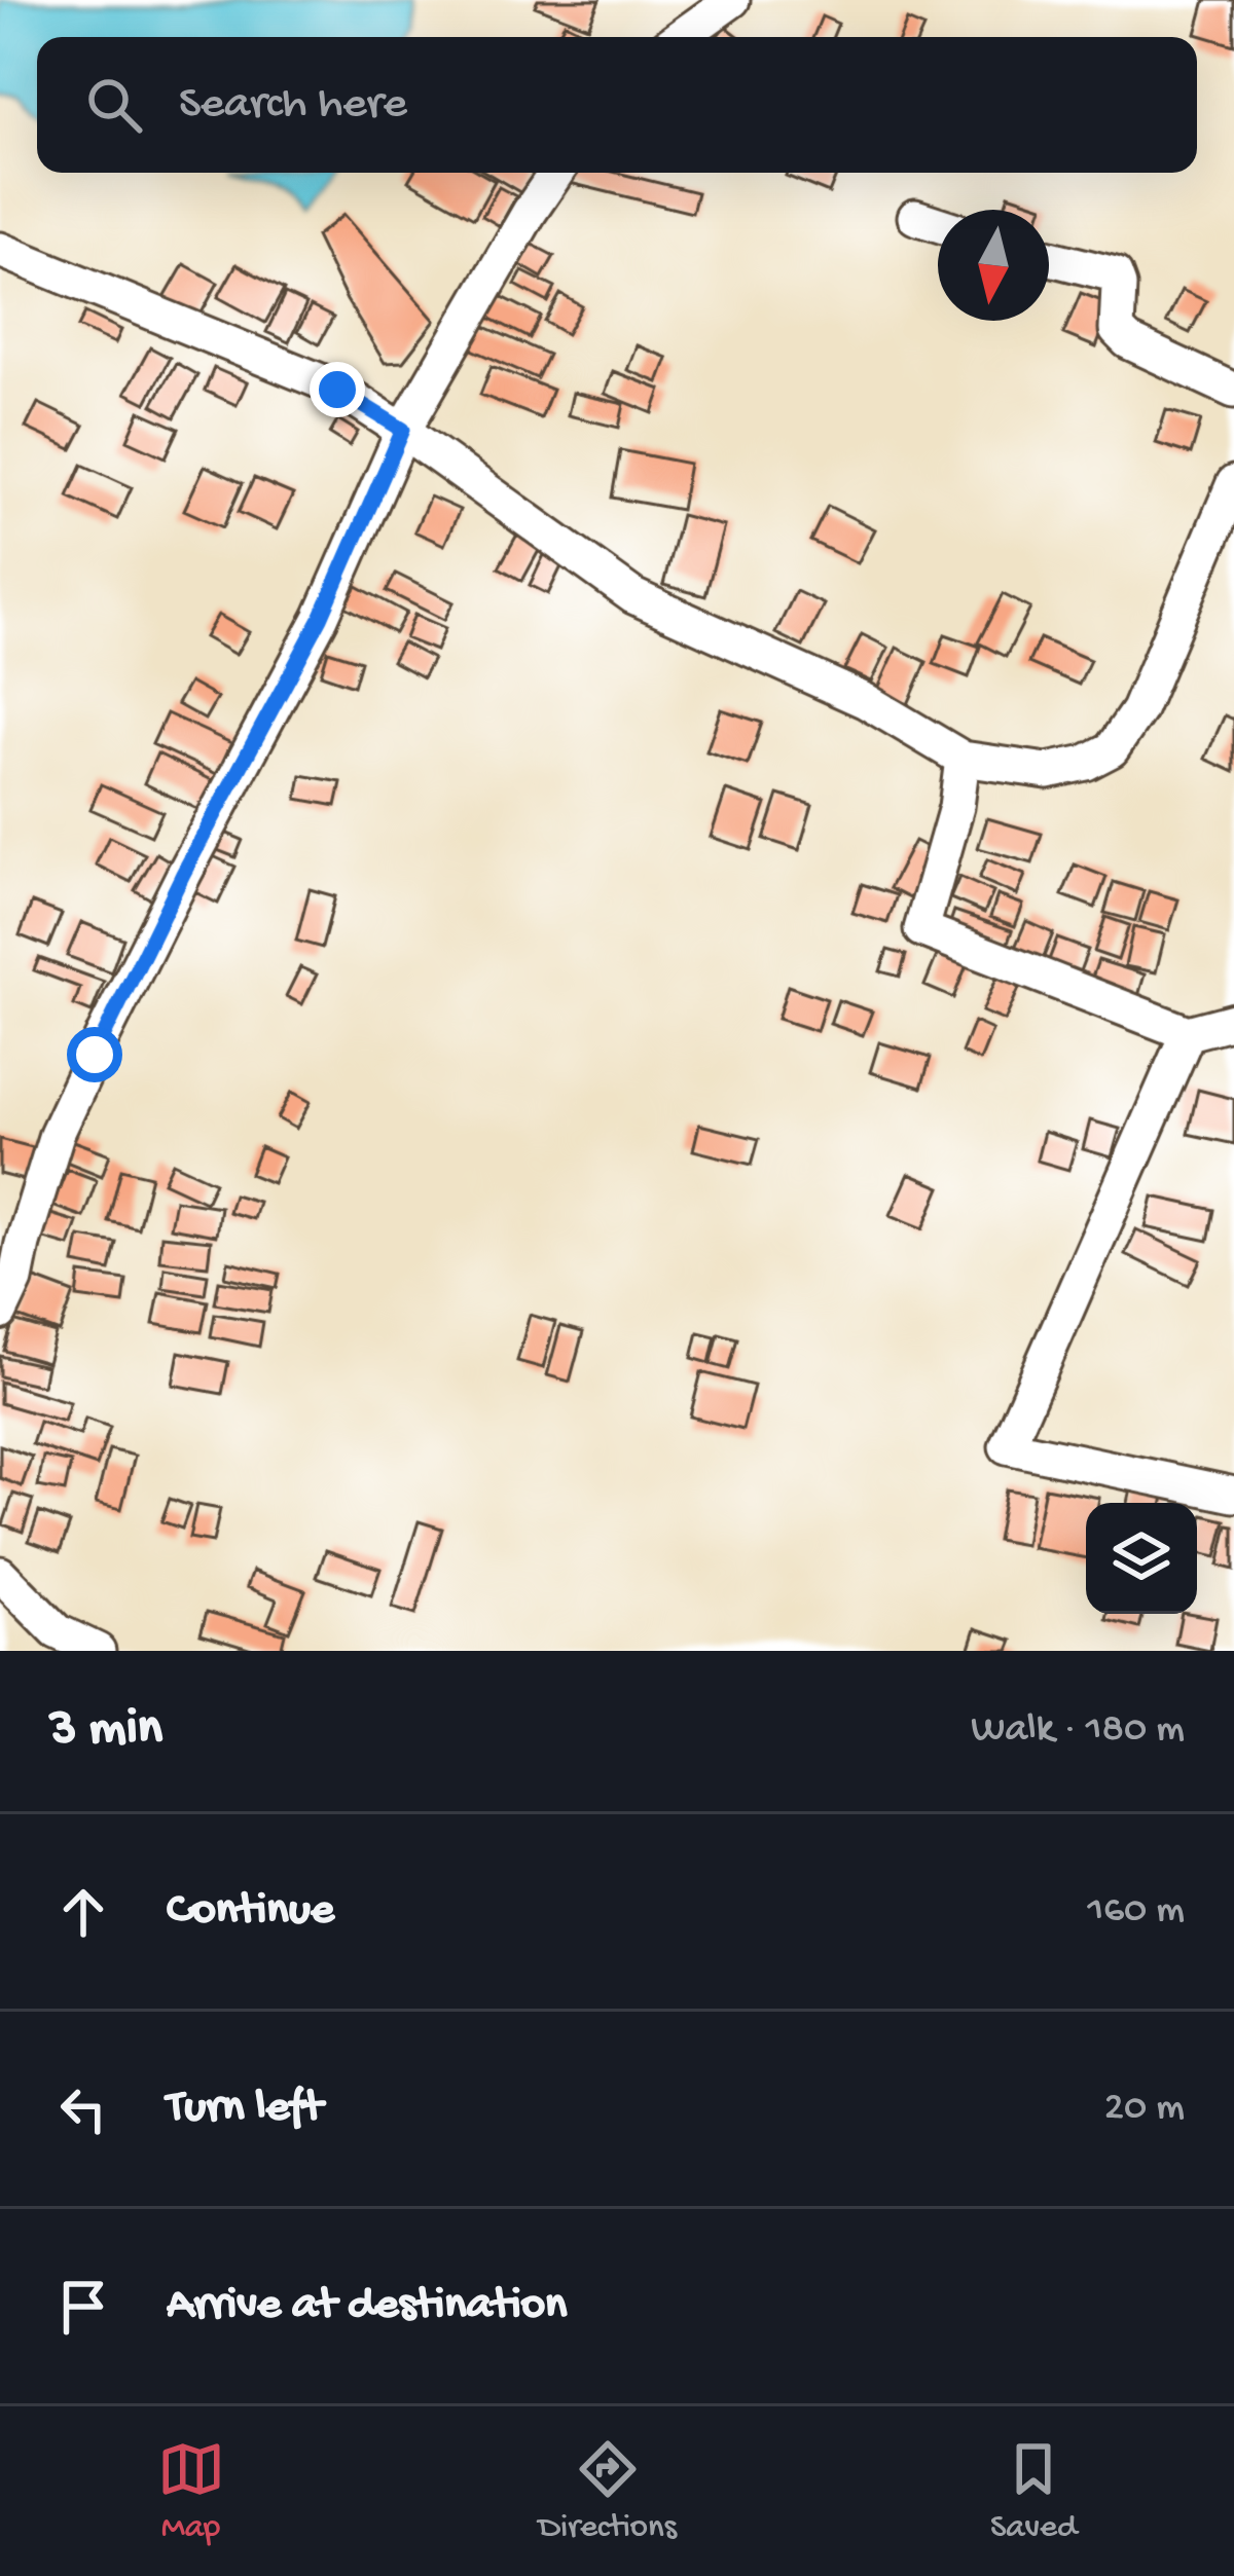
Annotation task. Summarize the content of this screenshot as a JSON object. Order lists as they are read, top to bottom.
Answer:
{
  "north": "bottom",
  "page": {
    "search": "Search here",
    "heading": ["3 min", "Walk · 180 m"],
    "list": [
      ["Continue", "160 m"],
      ["Turn left", "20 m"],
      "Arrive at destination"
    ],
    "nav": ["Map", "Directions", "Saved"]
  }
}
